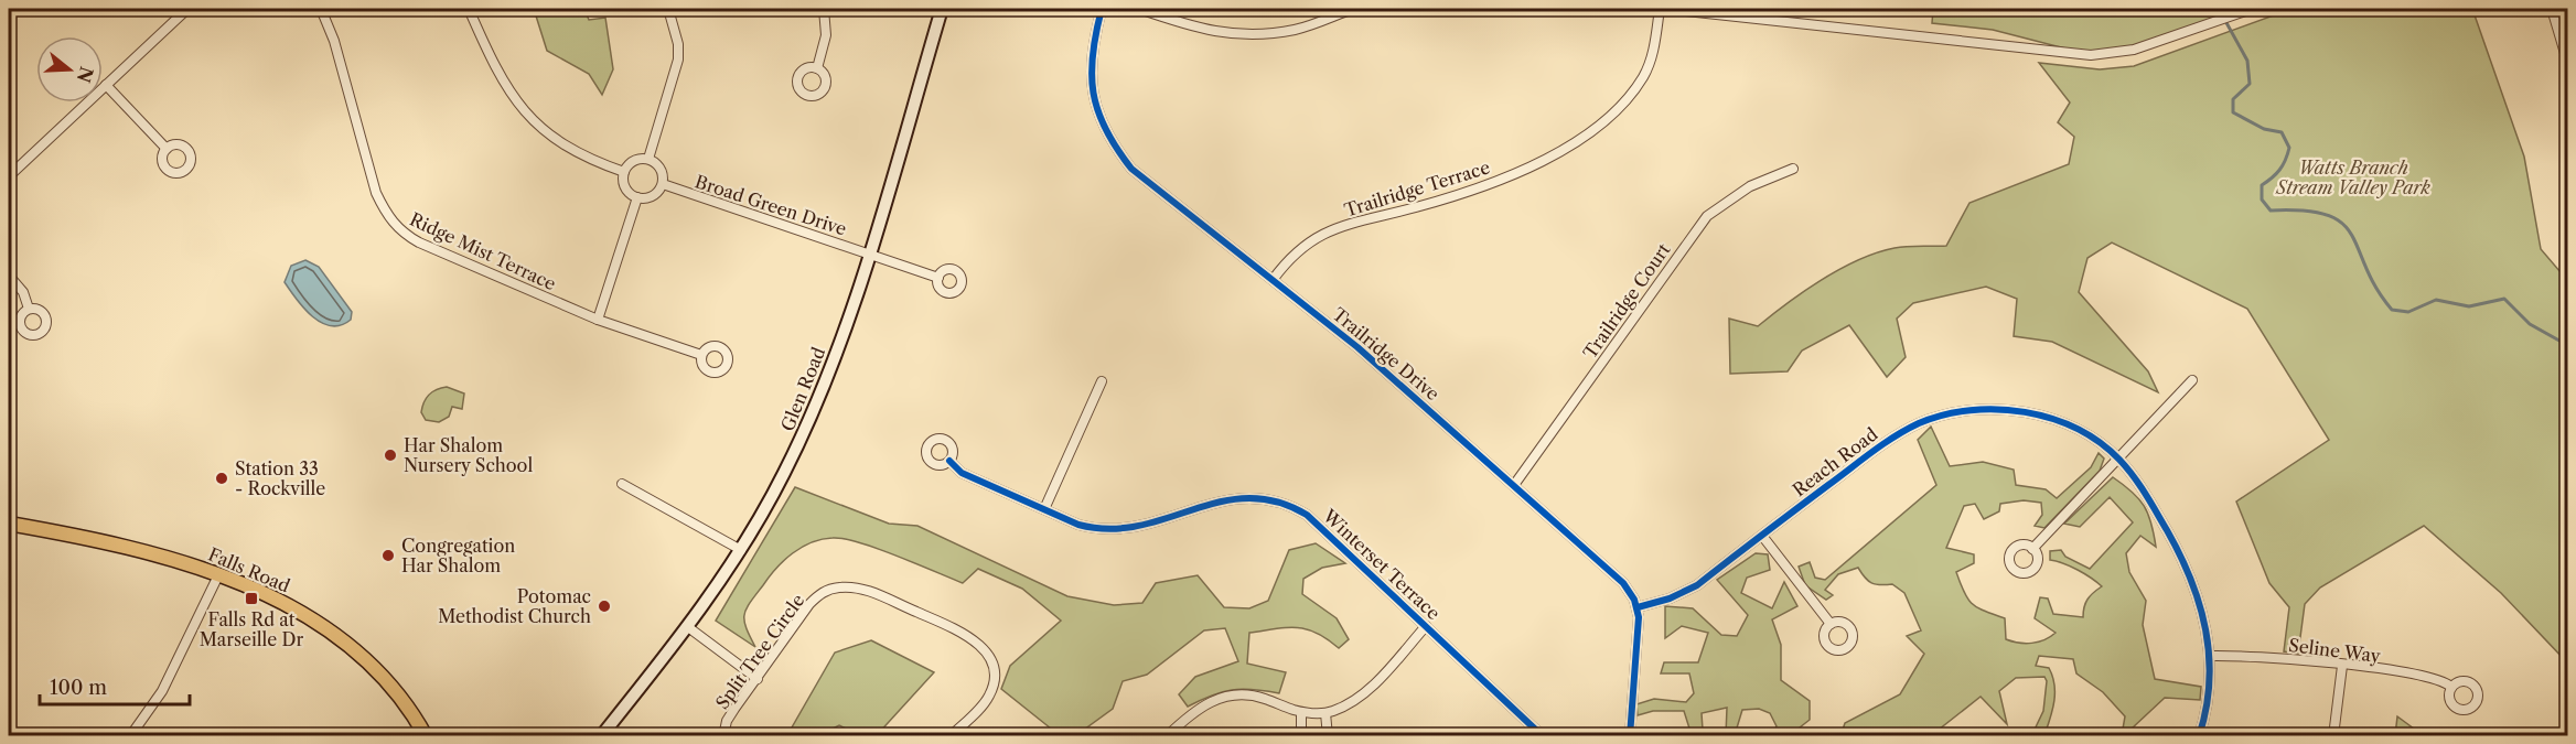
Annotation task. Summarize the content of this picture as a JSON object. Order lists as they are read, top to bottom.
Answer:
{
  "streets": {
    "main road": ["Glen Road", "Falls Road"],
    "street": [
      "Trailridge Terrace",
      "Broad Green Drive",
      "Ridge Mist Terrace",
      "Trailridge Court",
      "Trailridge Drive",
      "Reach Road",
      "Winterset Terrace",
      "Seline Way",
      "Split Tree Circle"
    ]
  },
  "crossings": [
    ["Trailridge Terrace", "Trailridge Drive"],
    ["Broad Green Drive", "Glen Road"],
    ["Trailridge Court", "Trailridge Drive"],
    ["Trailridge Drive", "Reach Road"],
    ["Reach Road", "Seline Way"]
  ],
  "parks": ["Watts Branch Stream Valley Park"],
  "places": {
    "other": [
      "Har Shalom Nursery School",
      "Station 33 - Rockville",
      "Congregation Har Shalom",
      "Potomac Methodist Church"
    ],
    "transit": ["Falls Rd at Marseille Dr"]
  },
  "scale_bar": "100 m",
  "north": "right"
}
